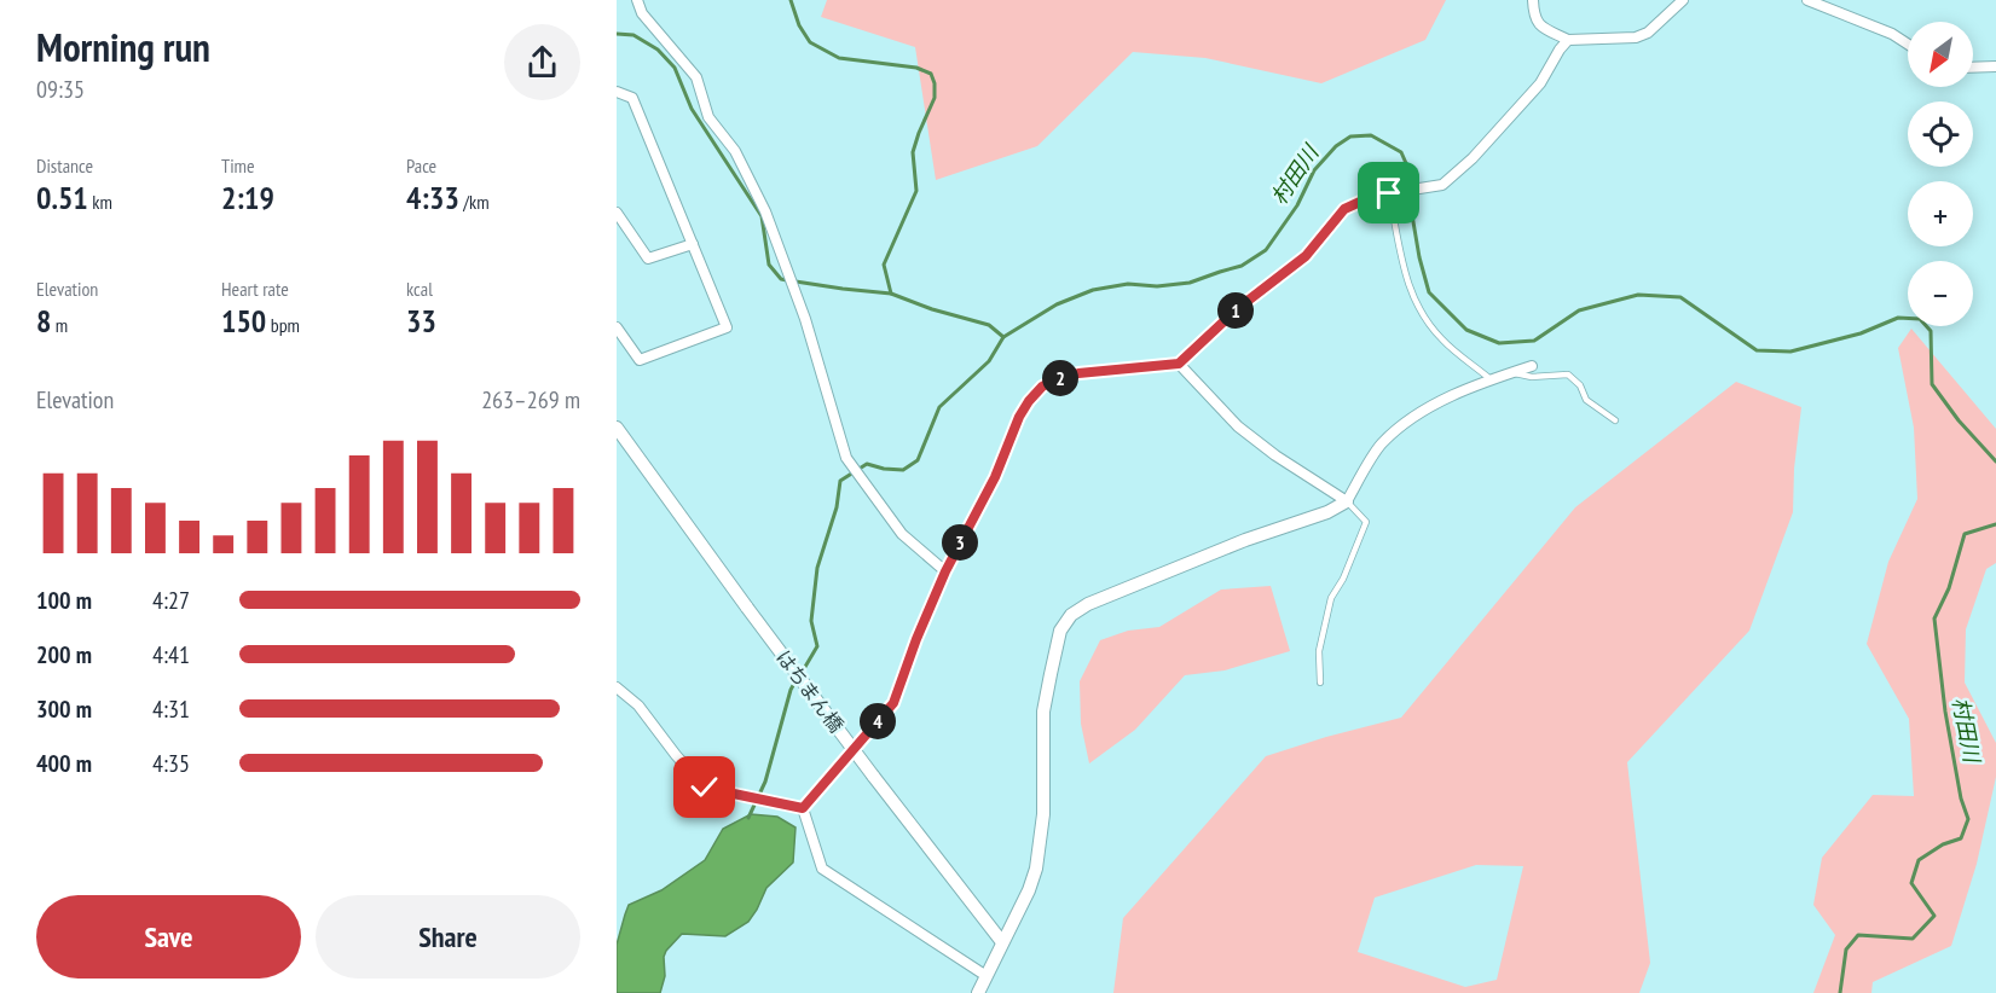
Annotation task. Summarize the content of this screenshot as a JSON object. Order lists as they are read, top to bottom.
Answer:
{
  "streets": {
    "street": ["はちまん橋"]
  },
  "water": ["村田川"],
  "north": "bottom left",
  "page": {
    "heading": ["Morning run", "09:35"],
    "map_buttons": ["+", "−"],
    "stats": [
      ["Distance", "0.51 km"],
      ["Time", "2:19"],
      ["Pace", "4:33 /km"],
      ["Elevation", "8 m"],
      ["Heart rate", "150 bpm"],
      ["kcal", "33"]
    ],
    "pins": [
      "1",
      "2",
      "3",
      "4"
    ],
    "chart": ["Elevation", "263–269 m"],
    "list": [
      {
        "name": "100 m",
        "note": "4:27"
      },
      {
        "name": "200 m",
        "note": "4:41"
      },
      {
        "name": "300 m",
        "note": "4:31"
      },
      {
        "name": "400 m",
        "note": "4:35"
      }
    ],
    "buttons": ["Save", "Share"]
  }
}
